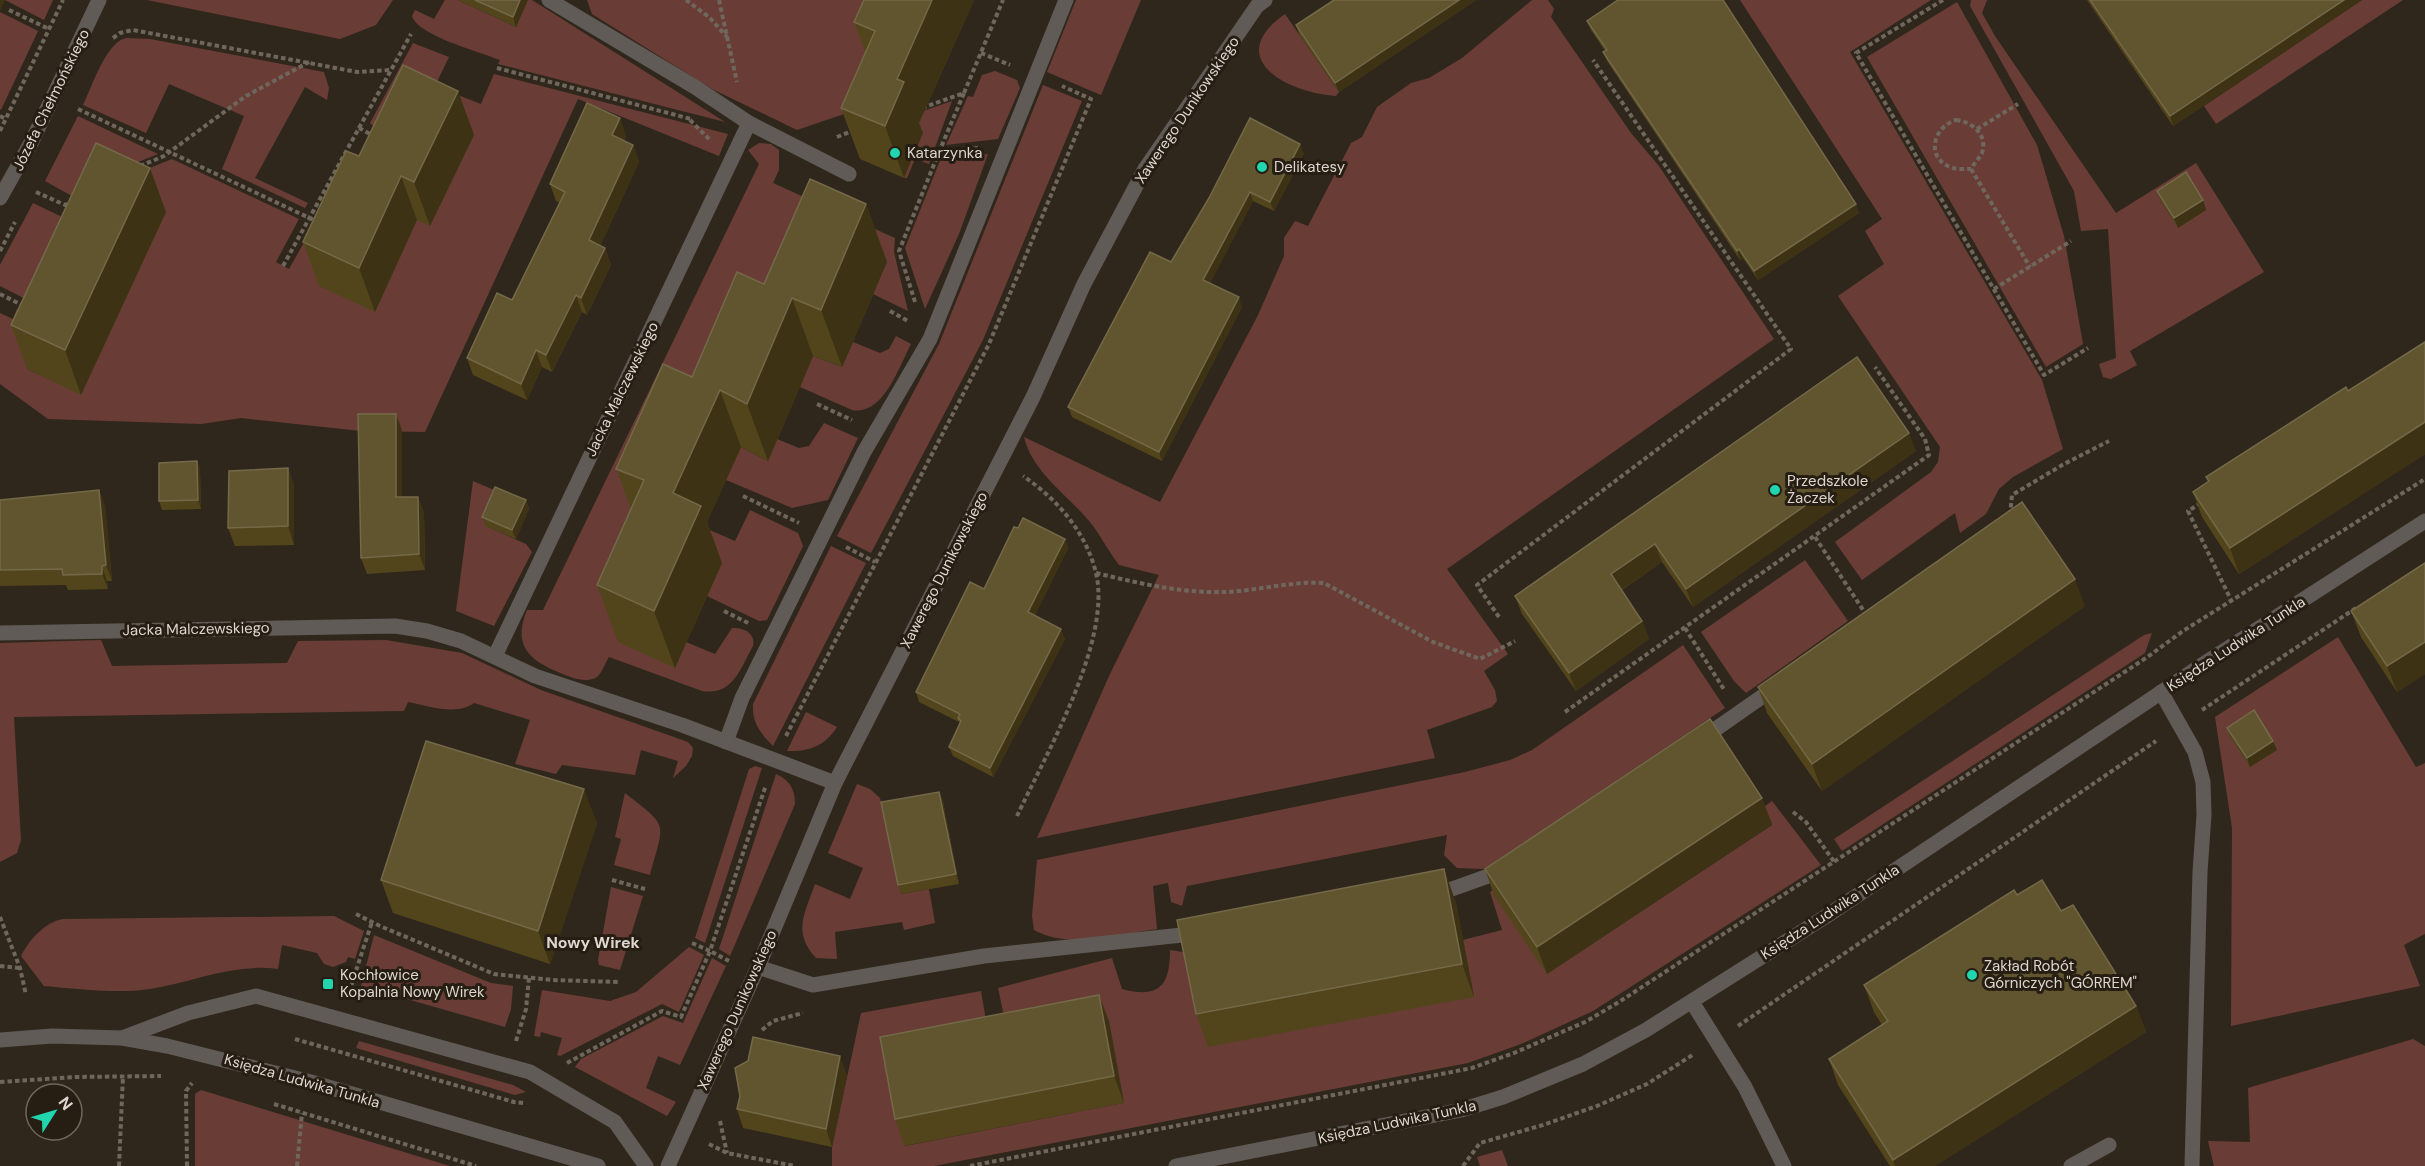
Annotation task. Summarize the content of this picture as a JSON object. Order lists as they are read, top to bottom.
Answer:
{
  "streets": {
    "street": [
      "Józefa Chełmońskiego",
      "Xawerego Dunikowskiego",
      "Jacka Malczewskiego",
      "Księdza Ludwika Tunkla"
    ]
  },
  "crossings": [
    ["Xawerego Dunikowskiego", "Jacka Malczewskiego"]
  ],
  "districts": ["Nowy Wirek"],
  "places": {
    "other": [
      "Katarzynka",
      "Delikatesy",
      "Przedszkole Żaczek",
      "Zakład Robót Górniczych \"GÓRREM\""
    ],
    "transit": ["Kochłowice Kopalnia Nowy Wirek"]
  },
  "north": "top right"
}
